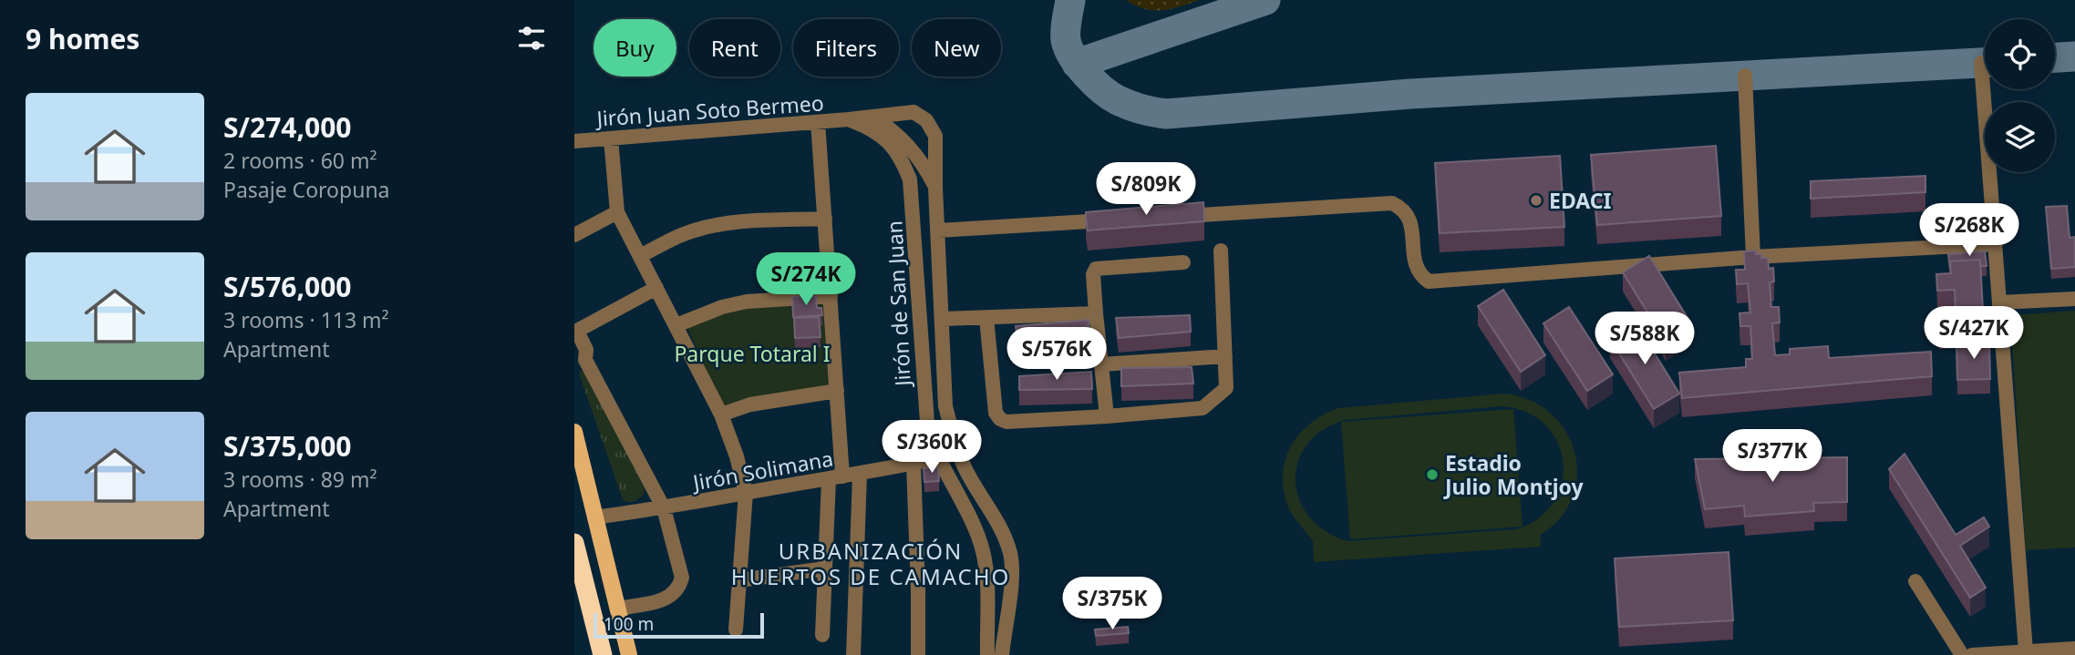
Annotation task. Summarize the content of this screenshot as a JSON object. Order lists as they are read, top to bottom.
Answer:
{
  "streets": {
    "street": ["Jirón Juan Soto Bermeo", "Jirón de San Juan", "Jirón Solimana"]
  },
  "crossings": [
    ["Jirón Juan Soto Bermeo", "Jirón de San Juan"],
    ["Jirón de San Juan", "Jirón Solimana"]
  ],
  "districts": ["URBANIZACIÓN HUERTOS DE CAMACHO"],
  "parks": ["Parque Totaral I"],
  "places": ["EDACI", "Estadio Julio Montjoy"],
  "scale_bar": "100 m",
  "page": {
    "heading": "9 homes",
    "chip": [
      "Buy",
      "Rent",
      "Filters",
      "New"
    ],
    "list": [
      {
        "name": "S/274,000",
        "note": "2 rooms · 60 m² · Pasaje Coropuna"
      },
      {
        "name": "S/576,000",
        "note": "3 rooms · 113 m² · Apartment"
      },
      {
        "name": "S/375,000",
        "note": "3 rooms · 89 m² · Apartment"
      }
    ],
    "price": [
      "S/809K",
      "S/268K",
      "S/274K",
      "S/427K",
      "S/588K",
      "S/576K",
      "S/360K",
      "S/377K",
      "S/375K"
    ],
    "scale": "100 m"
  }
}
